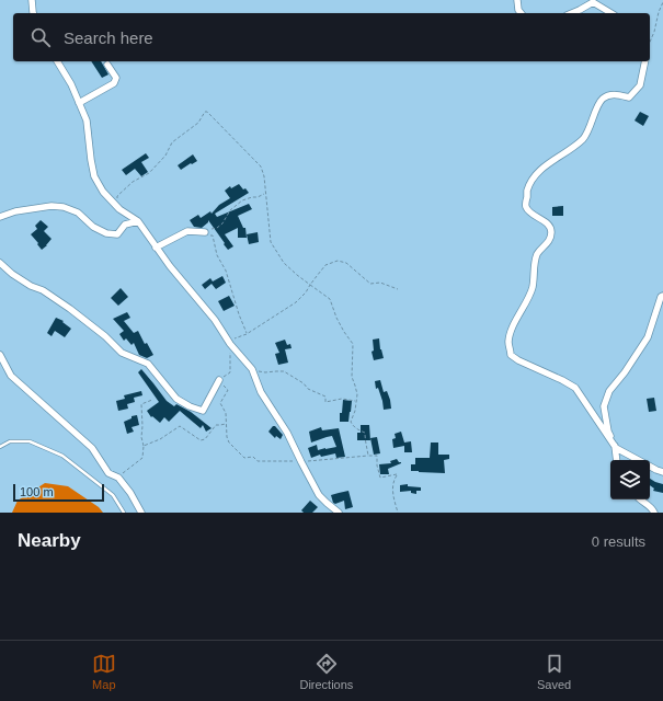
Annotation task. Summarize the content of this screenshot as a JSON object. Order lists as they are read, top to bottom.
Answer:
{
  "scale_bar": "100 m",
  "page": {
    "search": "Search here",
    "scale": "100 m",
    "heading": ["Nearby", "0 results"],
    "nav": ["Map", "Directions", "Saved"]
  }
}
